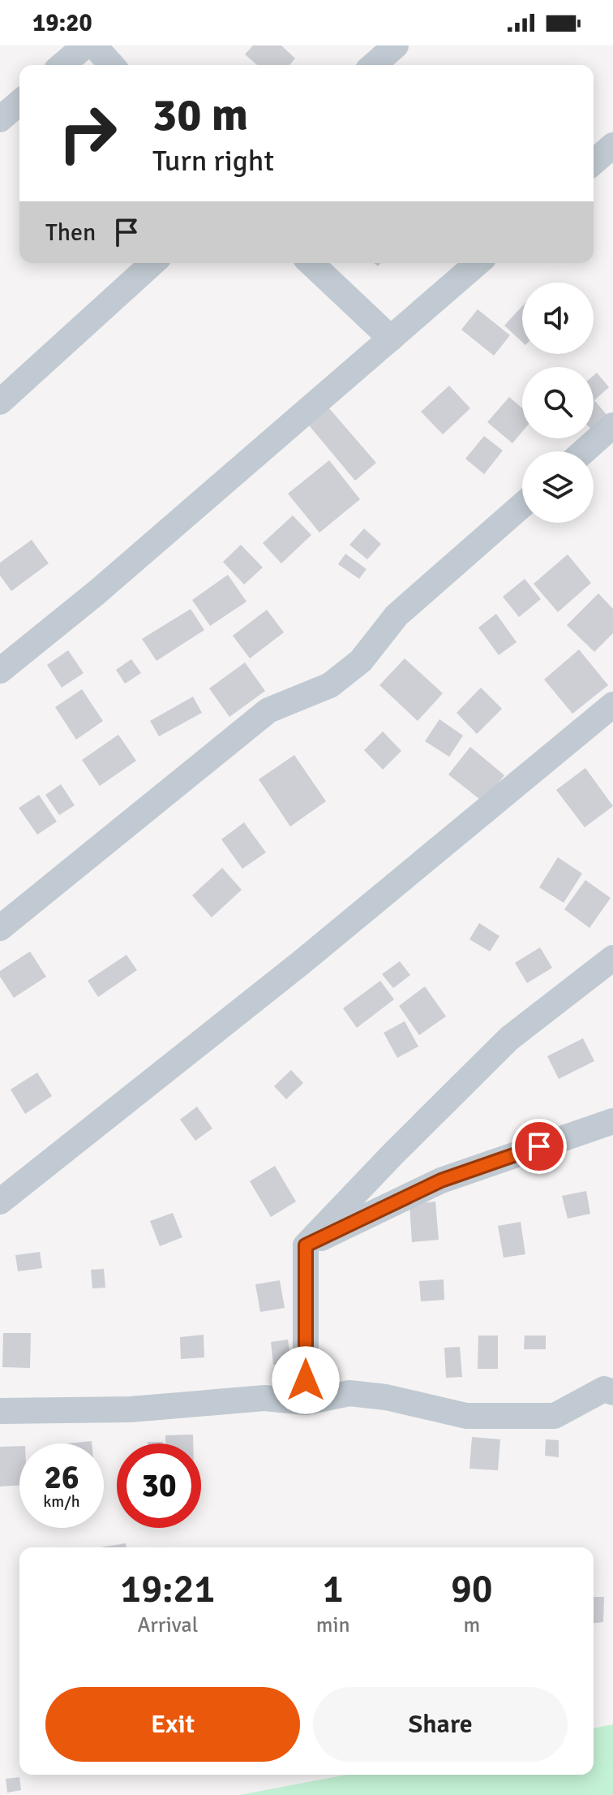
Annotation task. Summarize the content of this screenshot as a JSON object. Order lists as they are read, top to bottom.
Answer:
{
  "page": {
    "status": "19:20",
    "turn": ["30 m", "Turn right"],
    "then": "Then",
    "speed": "26 km/h",
    "limit": "30",
    "eta": [
      "19:21",
      "Arrival",
      "1",
      "min",
      "90",
      "m"
    ],
    "buttons": ["Exit", "Share"]
  }
}
